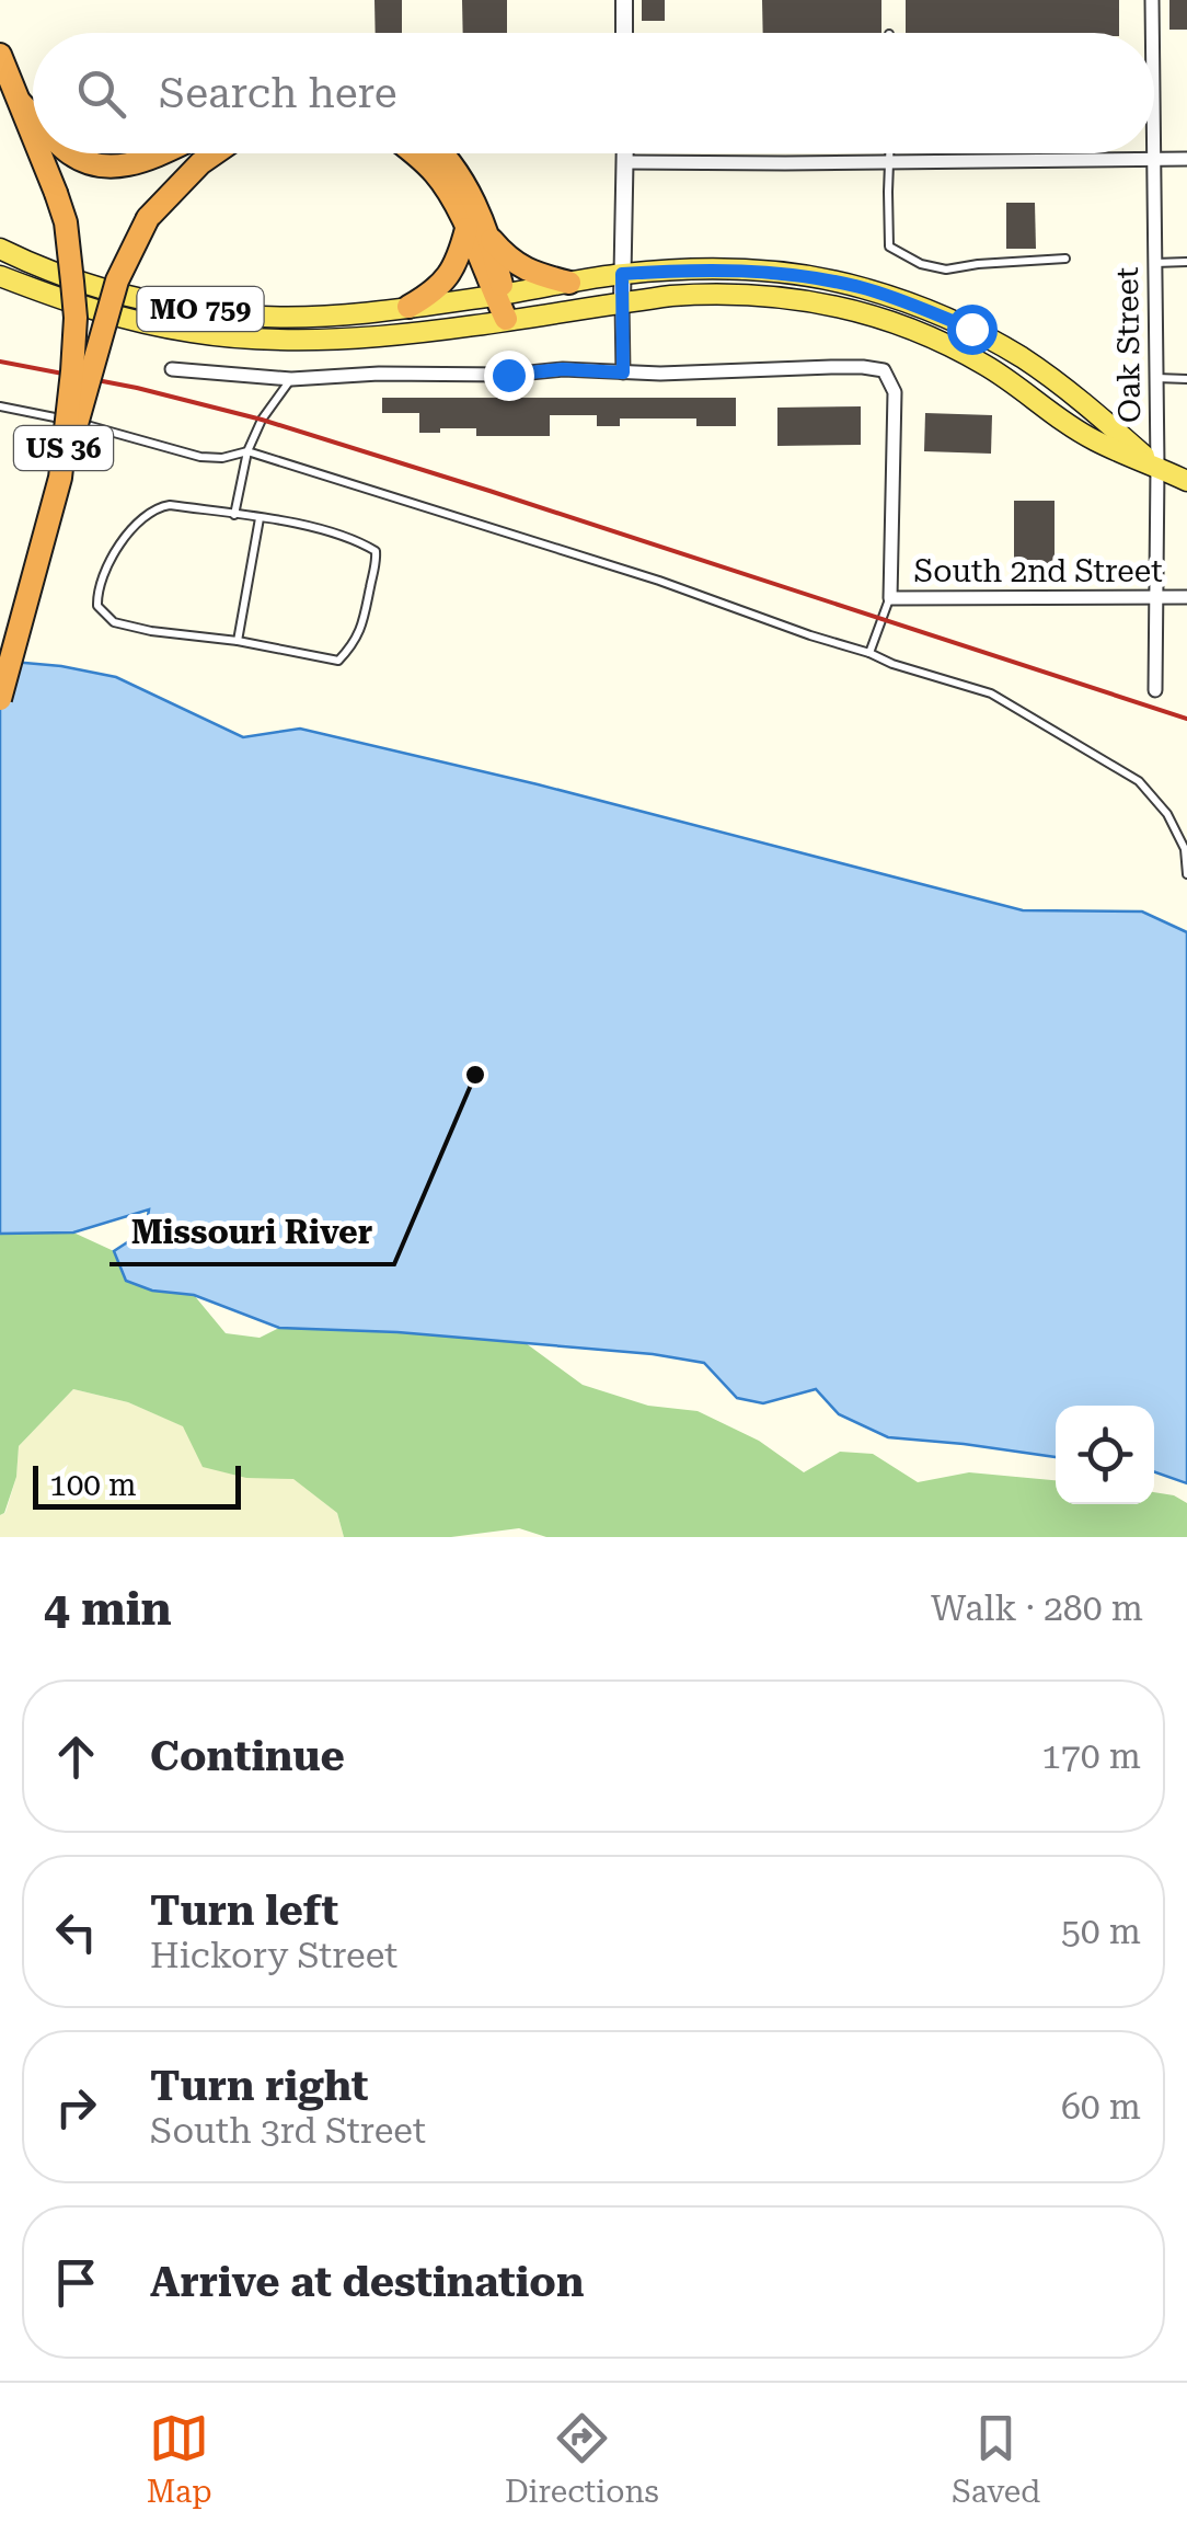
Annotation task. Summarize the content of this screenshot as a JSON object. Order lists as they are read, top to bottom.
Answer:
{
  "streets": {
    "highway": ["US 36"],
    "main road": ["MO 759"],
    "street": ["Oak Street", "South 2nd Street"]
  },
  "crossings": [
    ["MO 759", "Oak Street"],
    ["Oak Street", "South 2nd Street"]
  ],
  "places": ["Missouri River"],
  "scale_bar": "100 m",
  "page": {
    "search": "Search here",
    "scale": "100 m",
    "heading": ["4 min", "Walk · 280 m"],
    "list": [
      ["Continue", "170 m"],
      ["Turn left", "Hickory Street", "50 m"],
      ["Turn right", "South 3rd Street", "60 m"],
      "Arrive at destination"
    ],
    "nav": ["Map", "Directions", "Saved"]
  }
}
